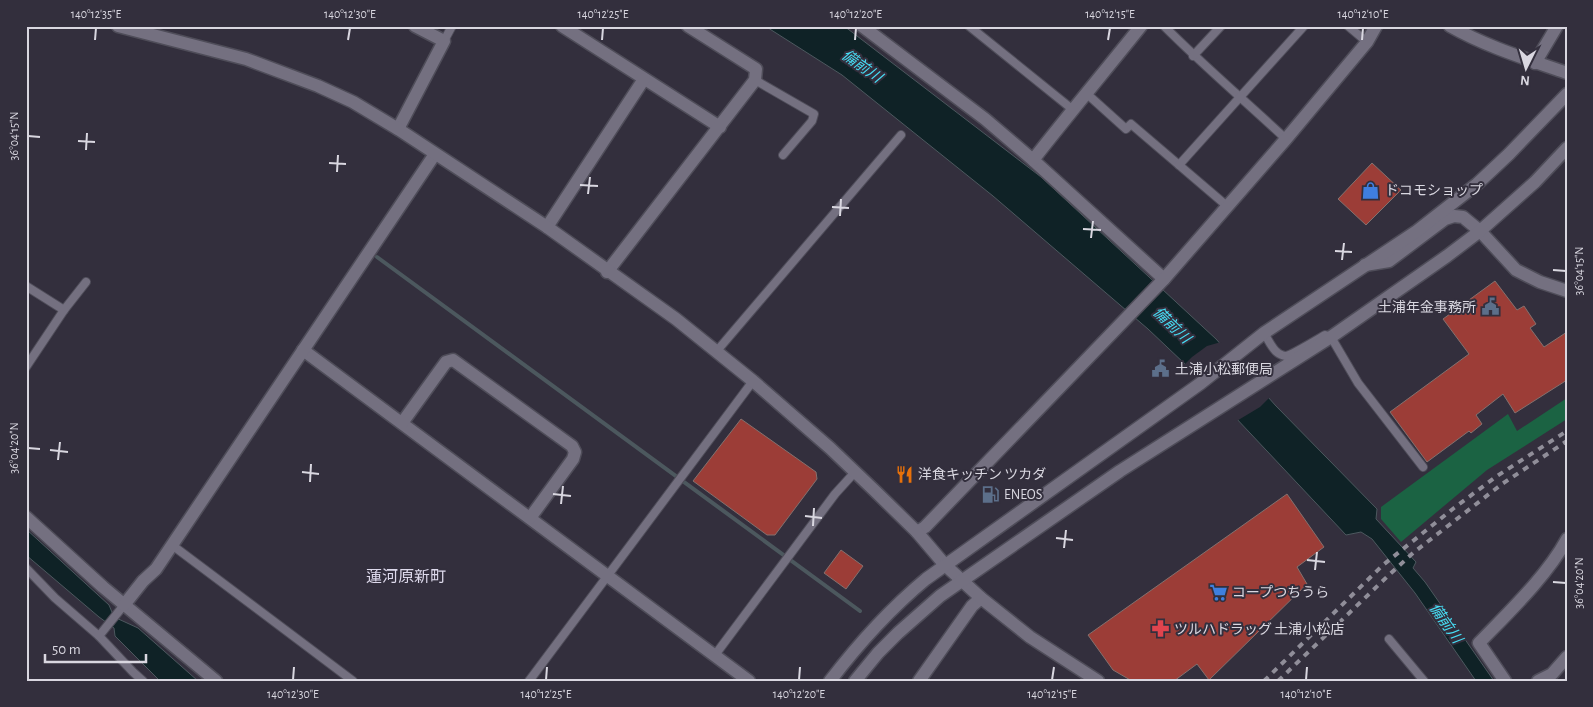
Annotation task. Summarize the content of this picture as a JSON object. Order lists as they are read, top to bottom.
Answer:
{
  "districts": ["蓮河原新町"],
  "water": ["備前川"],
  "places": {
    "shop": ["ドコモショップ"],
    "public building": ["土浦年金事務所", "土浦小松郵便局"],
    "restaurant": ["洋食キッチン ツカダ"],
    "fuel station": ["ENEOS"],
    "supermarket": ["コープつちうら"],
    "pharmacy": ["ツルハドラッグ 土浦小松店"]
  },
  "scale_bar": "50 m",
  "north": "bottom",
  "coordinates": [
    "140°12'35\"E",
    "140°12'30\"E",
    "140°12'25\"E",
    "140°12'20\"E",
    "140°12'15\"E",
    "140°12'10\"E",
    "36°04'15\"N",
    "36°04'20\"N"
  ]
}
